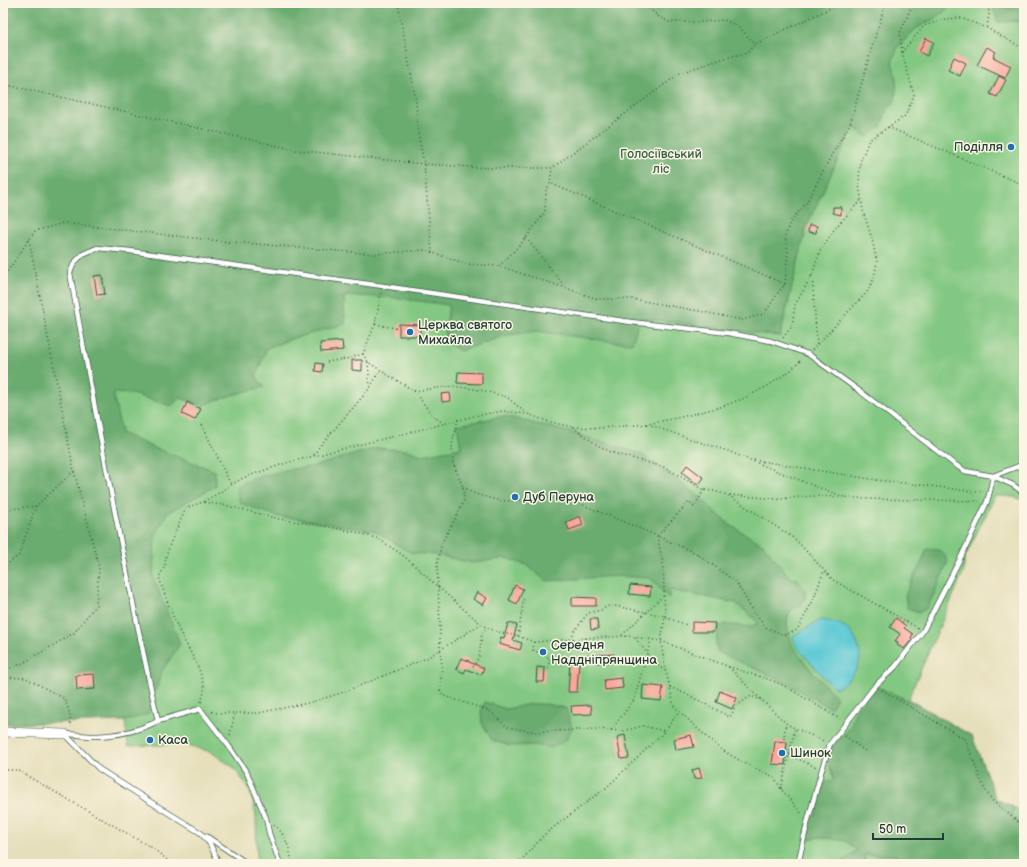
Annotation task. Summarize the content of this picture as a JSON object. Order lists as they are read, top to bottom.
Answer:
{
  "parks": ["Голосіївський ліс"],
  "places": [
    "Поділля",
    "Церква святого Михайла",
    "Дуб Перуна",
    "Середня Наддніпрянщина",
    "Каса",
    "Шинок"
  ],
  "scale_bar": "50 m"
}
